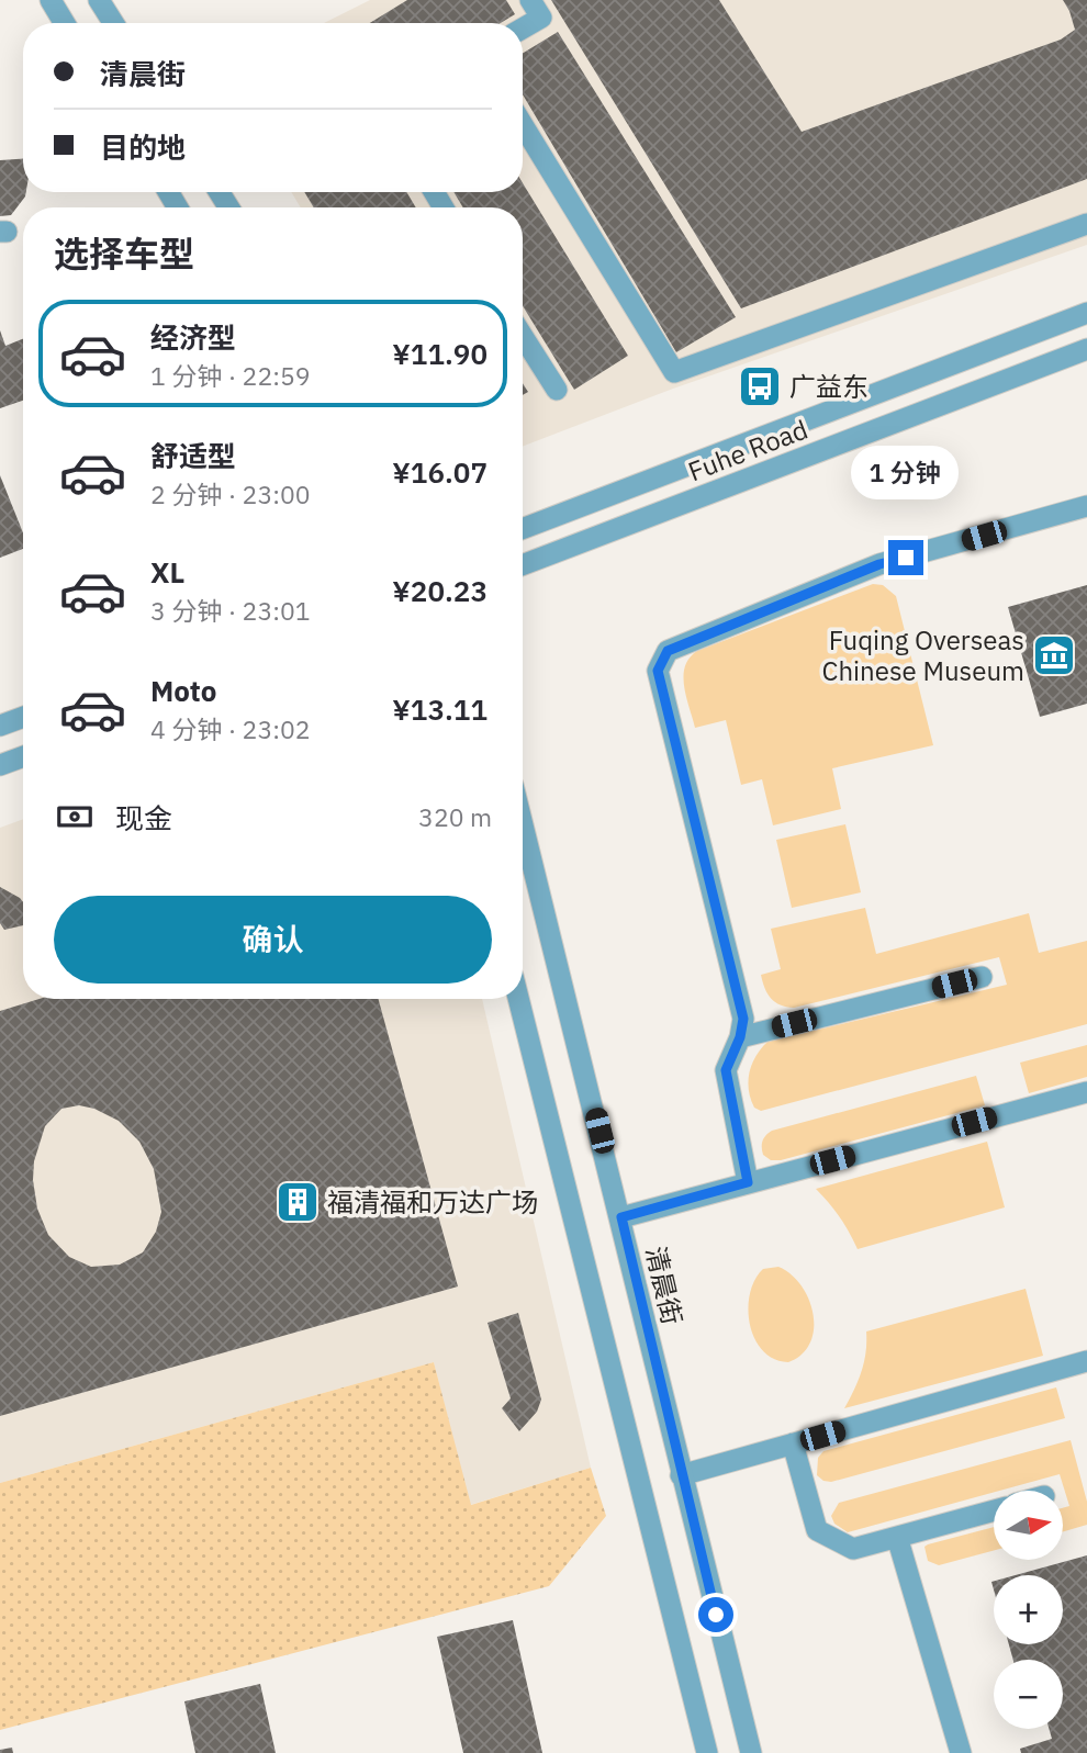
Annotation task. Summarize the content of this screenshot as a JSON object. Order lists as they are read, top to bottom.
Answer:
{
  "streets": {
    "street": ["Fuhe Road", "清晨街"]
  },
  "places": {
    "bus stop": ["广益东"],
    "museum": ["Fuqing Overseas Chinese Museum"],
    "building": ["福清福和万达广场"]
  },
  "north": "right",
  "page": {
    "banner": ["清晨街", "目的地"],
    "heading": "选择车型",
    "list": [
      {
        "name": "经济型",
        "note": "1 分钟 · 22:59",
        "value": "¥11.90"
      },
      {
        "name": "舒适型",
        "note": "2 分钟 · 23:00",
        "value": "¥16.07"
      },
      {
        "name": "XL",
        "note": "3 分钟 · 23:01",
        "value": "¥20.23"
      },
      {
        "name": "Moto",
        "note": "4 分钟 · 23:02",
        "value": "¥13.11"
      }
    ],
    "bubble": "1 分钟",
    "pay": ["现金", "320 m"],
    "buttons": "确认",
    "map_buttons": ["+", "−"]
  }
}
